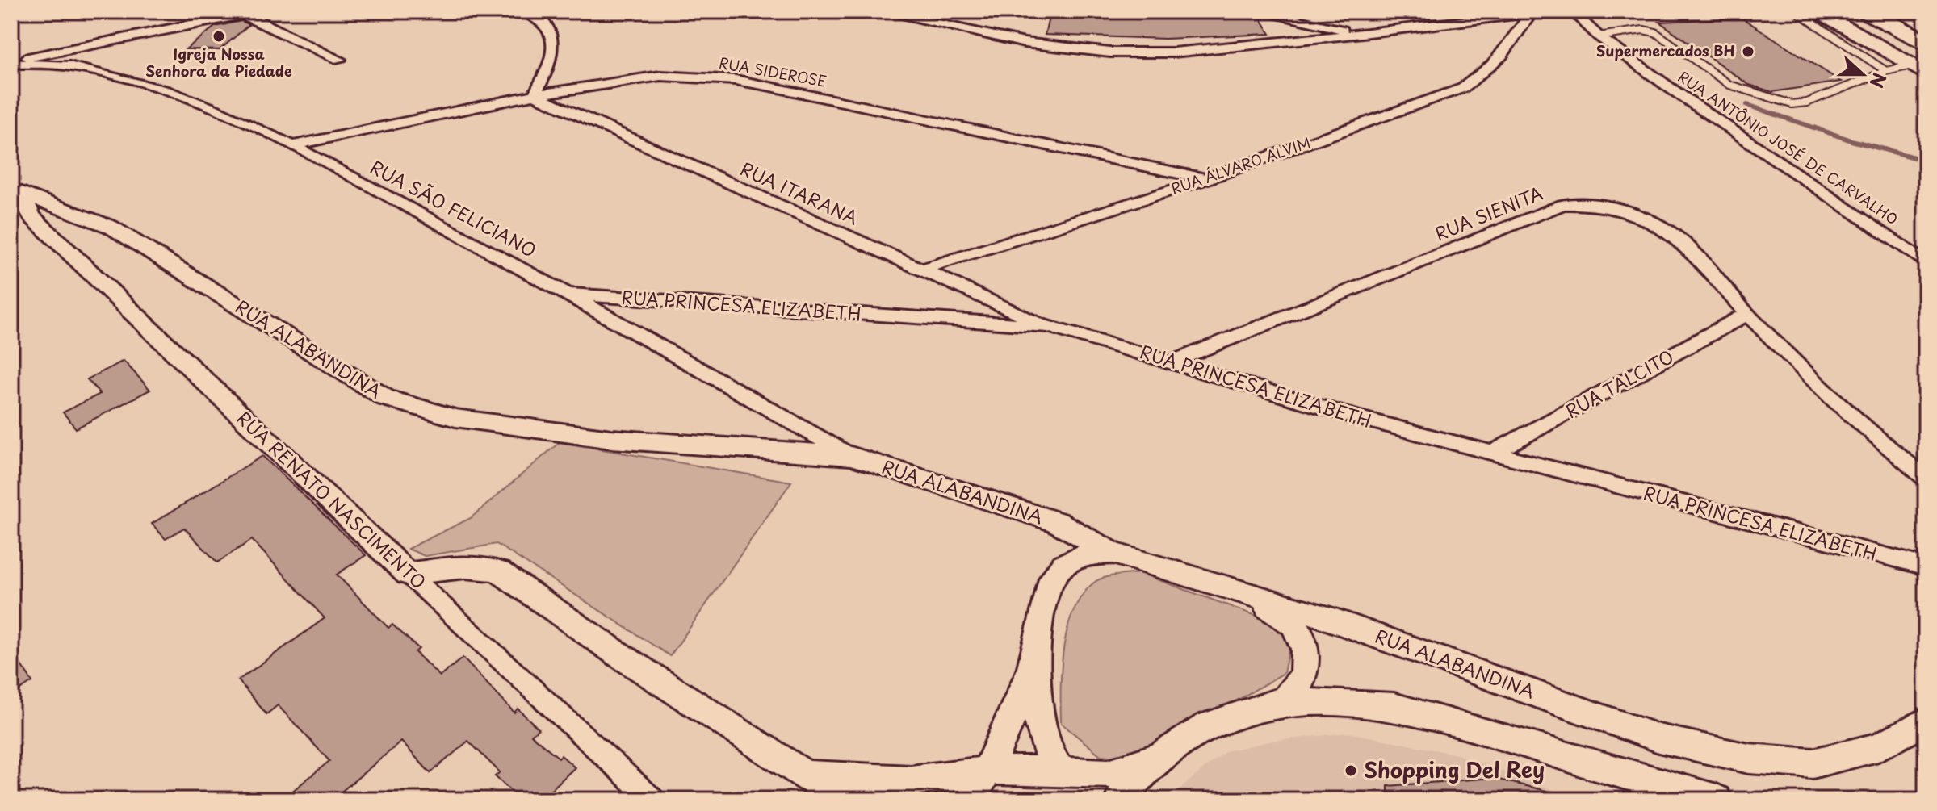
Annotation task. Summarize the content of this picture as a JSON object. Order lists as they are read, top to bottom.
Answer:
{
  "streets": {
    "street": [
      "RUA SIDEROSE",
      "RUA ANTÔNIO JOSÉ DE CARVALHO",
      "RUA ÁLVARO ALVIM",
      "RUA ITARANA",
      "RUA SÃO FELICIANO",
      "RUA SIENITA",
      "RUA PRINCESA ELIZABETH",
      "RUA ALABANDINA",
      "RUA TALCITO",
      "RUA RENATO NASCIMENTO"
    ]
  },
  "crossings": [
    ["RUA SIDEROSE", "RUA ÁLVARO ALVIM"],
    ["RUA SIDEROSE", "RUA ITARANA"],
    ["RUA SIDEROSE", "RUA SÃO FELICIANO"],
    ["RUA ÁLVARO ALVIM", "RUA ITARANA"],
    ["RUA ITARANA", "RUA PRINCESA ELIZABETH"],
    ["RUA SÃO FELICIANO", "RUA PRINCESA ELIZABETH"],
    ["RUA SÃO FELICIANO", "RUA ALABANDINA"],
    ["RUA SIENITA", "RUA PRINCESA ELIZABETH"],
    ["RUA SIENITA", "RUA TALCITO"],
    ["RUA PRINCESA ELIZABETH", "RUA TALCITO"],
    ["RUA ALABANDINA", "RUA RENATO NASCIMENTO"]
  ],
  "places": ["Igreja Nossa Senhora da Piedade", "Supermercados BH", "Shopping Del Rey"],
  "north": "right"
}
